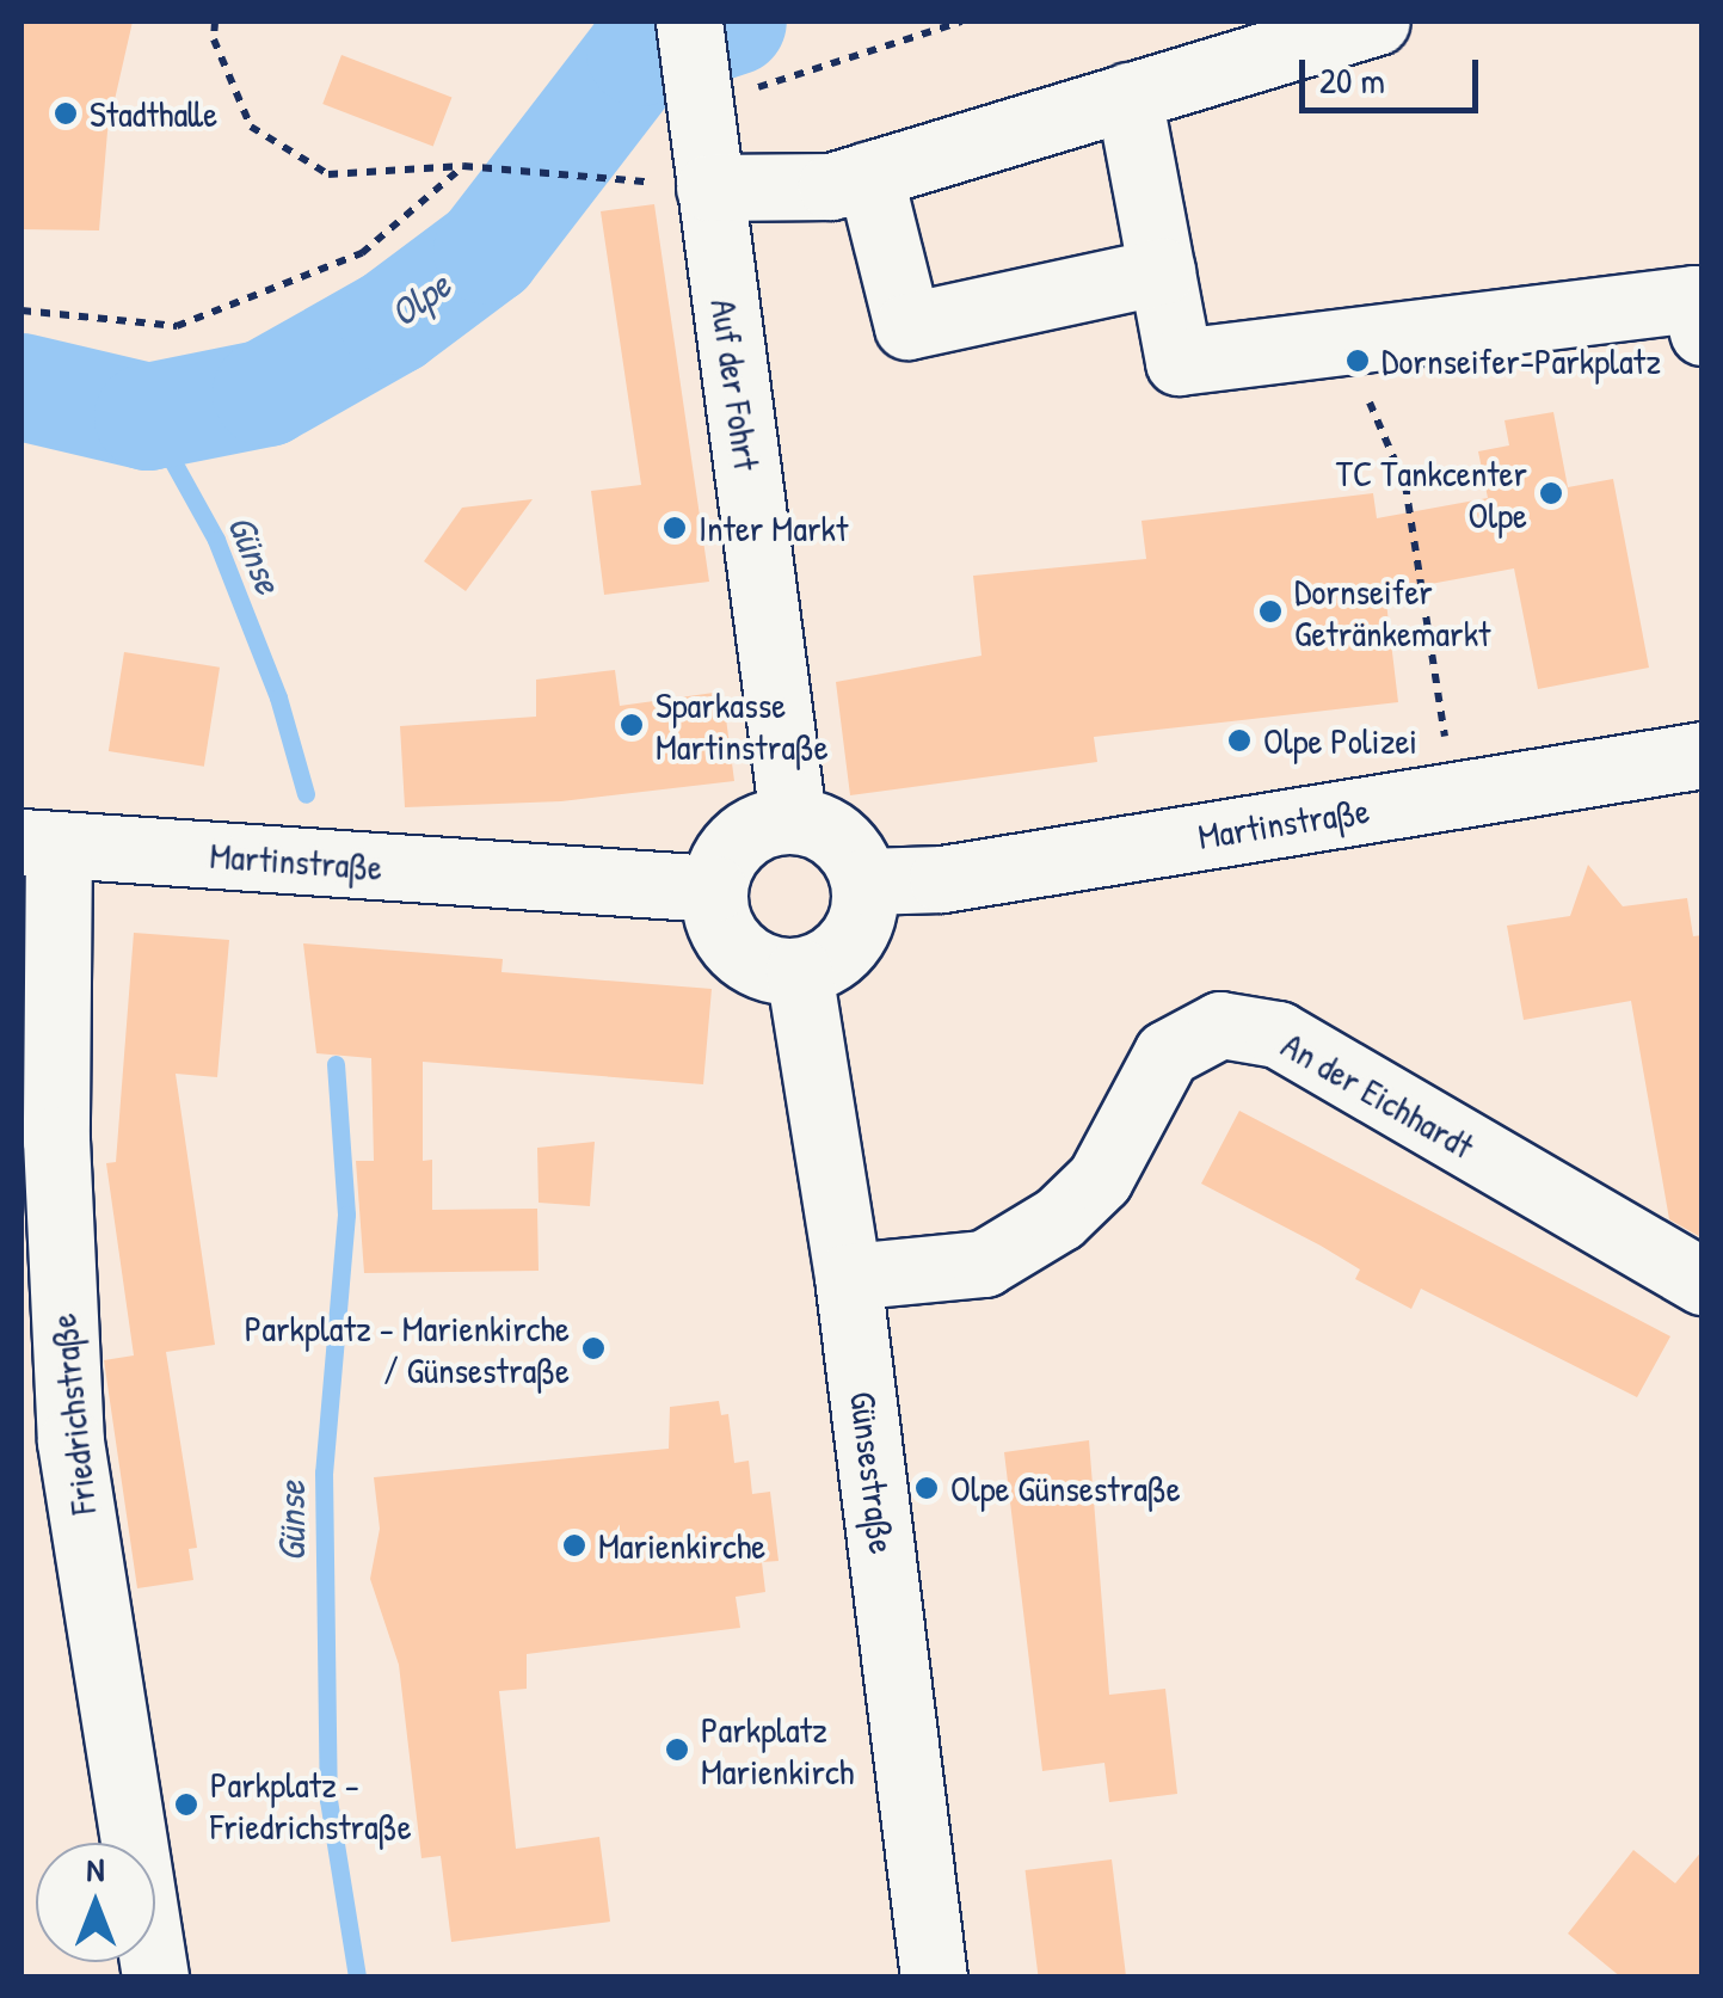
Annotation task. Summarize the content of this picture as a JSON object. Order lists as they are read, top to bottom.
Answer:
{
  "streets": {
    "street": [
      "Auf der Fohrt",
      "Martinstraße",
      "An der Eichhardt",
      "Friedrichstraße",
      "Günsestraße"
    ]
  },
  "crossings": [
    ["Auf der Fohrt", "Martinstraße"],
    ["Auf der Fohrt", "Günsestraße"],
    ["Martinstraße", "Friedrichstraße"],
    ["Martinstraße", "Günsestraße"],
    ["An der Eichhardt", "Günsestraße"]
  ],
  "water": ["Olpe", "Günse"],
  "places": [
    "Stadthalle",
    "Dornseifer-Parkplatz",
    "TC Tankcenter Olpe",
    "Inter Markt",
    "Dornseifer Getränkemarkt",
    "Sparkasse Martinstraße",
    "Olpe Polizei",
    "Parkplatz - Marienkirche / Günsestraße",
    "Olpe Günsestraße",
    "Marienkirche",
    "Parkplatz Marienkirch",
    "Parkplatz - Friedrichstraße"
  ],
  "scale_bar": "20 m",
  "north": "top"
}
